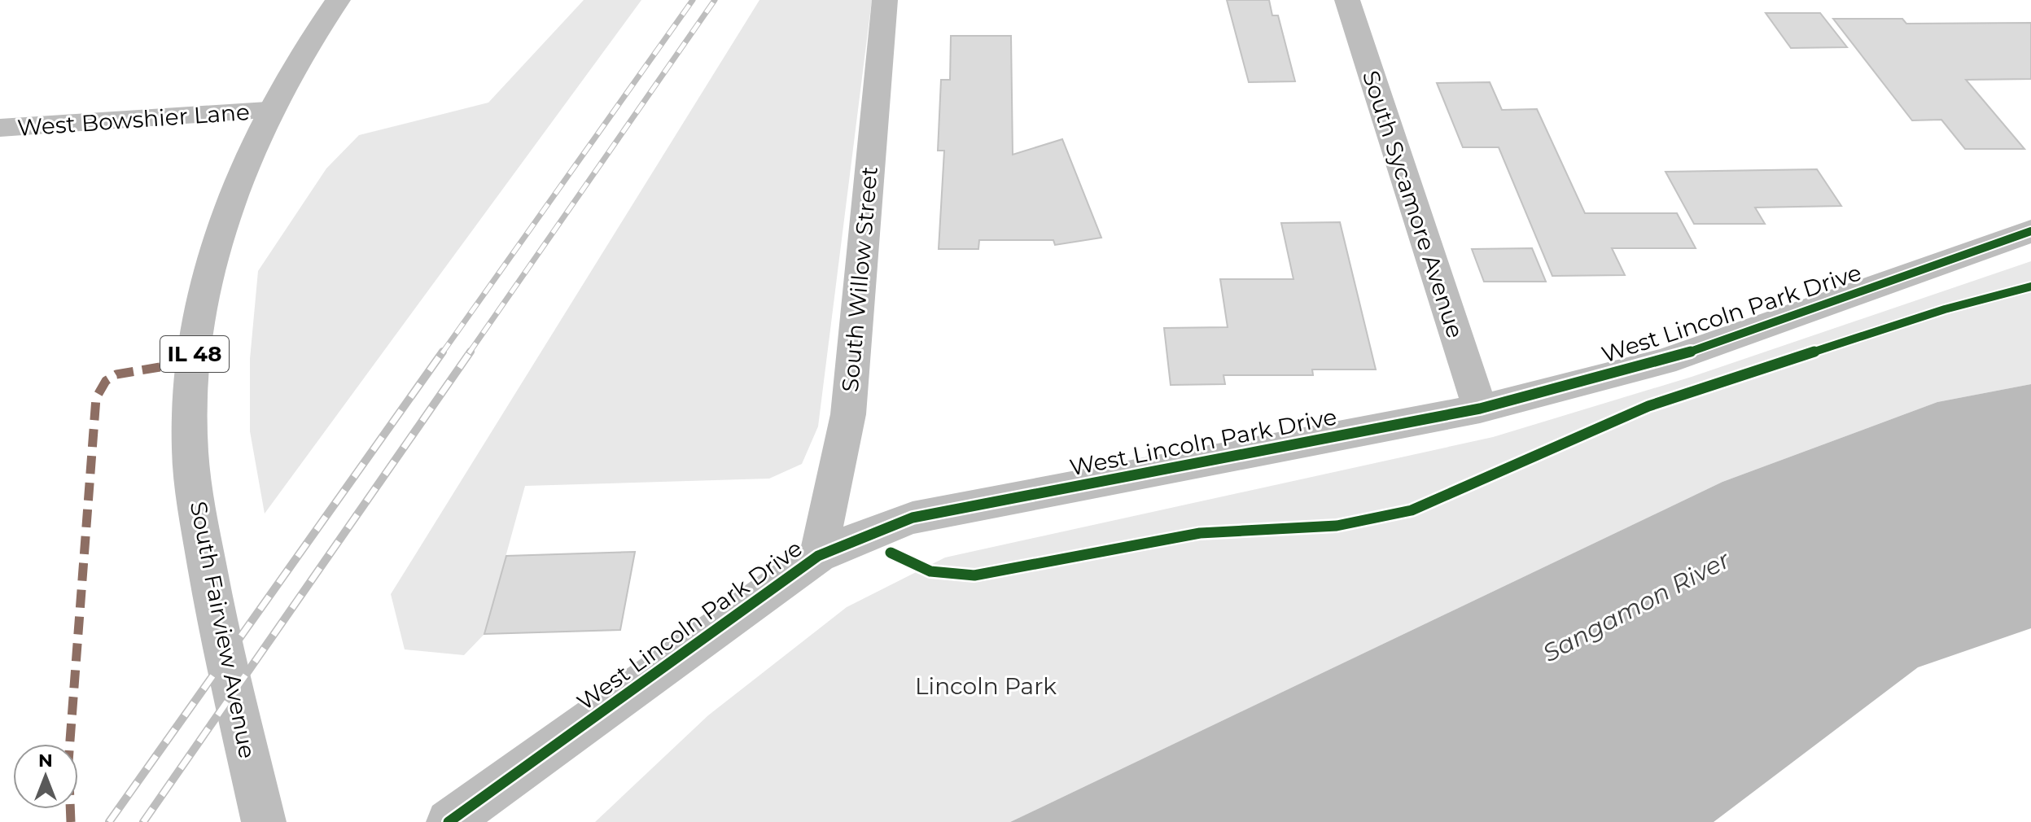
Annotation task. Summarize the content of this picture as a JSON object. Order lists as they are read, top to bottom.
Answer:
{
  "streets": {
    "street": [
      "West Bowshier Lane",
      "South Sycamore Avenue",
      "South Willow Street",
      "West Lincoln Park Drive",
      "IL 48",
      "South Fairview Avenue"
    ]
  },
  "crossings": [
    ["West Bowshier Lane", "South Fairview Avenue"],
    ["South Sycamore Avenue", "West Lincoln Park Drive"],
    ["South Willow Street", "West Lincoln Park Drive"]
  ],
  "water": ["Sangamon River"],
  "parks": ["Lincoln Park"],
  "north": "top"
}
